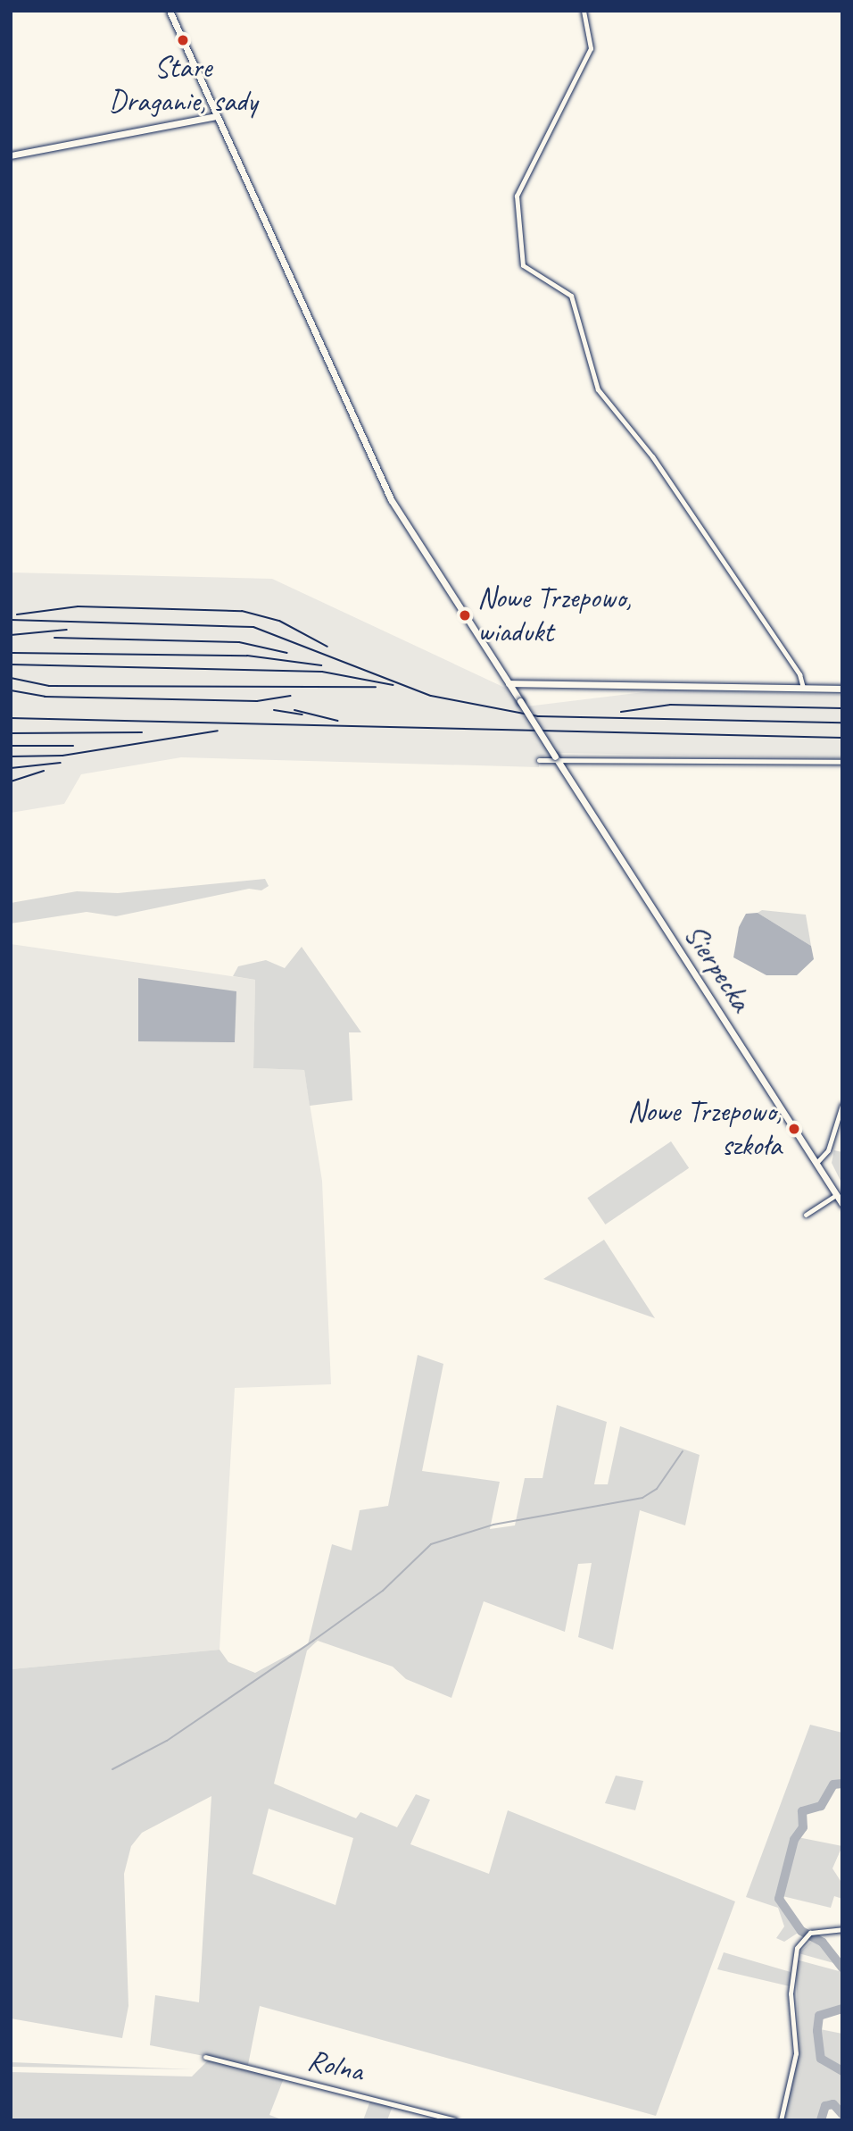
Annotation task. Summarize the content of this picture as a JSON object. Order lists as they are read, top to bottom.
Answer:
{
  "streets": {
    "street": ["Sierpecka", "Rolna"]
  },
  "places": ["Stare Draganie, sady", "Nowe Trzepowo, wiadukt", "Nowe Trzepowo, szkoła"]
}
